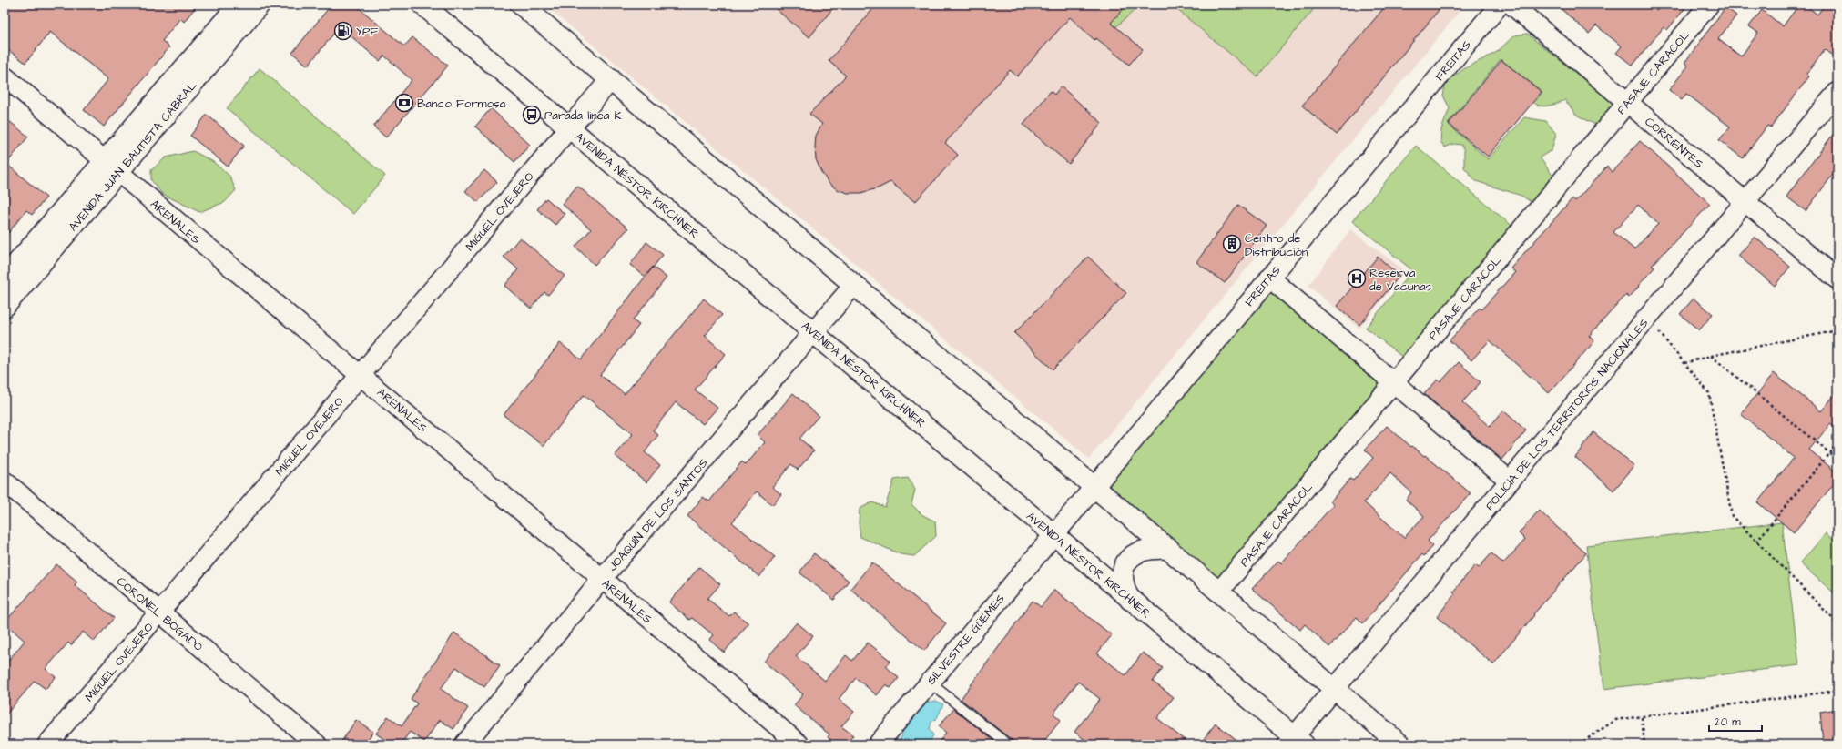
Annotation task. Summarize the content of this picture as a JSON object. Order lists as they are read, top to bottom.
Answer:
{
  "streets": {
    "main road": ["AVENIDA JUAN BAUTISTA CABRAL", "AVENIDA NÉSTOR KIRCHNER"],
    "street": [
      "FREITAS",
      "PASAJE CARACOL",
      "CORRIENTES",
      "MIGUEL OVEJERO",
      "ARENALES",
      "POLICÍA DE LOS TERRITORIOS NACIONALES",
      "JOAQUÍN DE LOS SANTOS",
      "CORONEL BOGADO",
      "SILVESTRE GÜEMES"
    ]
  },
  "crossings": [
    ["FREITAS", "AVENIDA NÉSTOR KIRCHNER"],
    ["FREITAS", "SILVESTRE GÜEMES"],
    ["PASAJE CARACOL", "CORRIENTES"],
    ["CORRIENTES", "POLICÍA DE LOS TERRITORIOS NACIONALES"],
    ["AVENIDA JUAN BAUTISTA CABRAL", "ARENALES"],
    ["AVENIDA NÉSTOR KIRCHNER", "MIGUEL OVEJERO"],
    ["AVENIDA NÉSTOR KIRCHNER", "POLICÍA DE LOS TERRITORIOS NACIONALES"],
    ["AVENIDA NÉSTOR KIRCHNER", "JOAQUÍN DE LOS SANTOS"],
    ["AVENIDA NÉSTOR KIRCHNER", "SILVESTRE GÜEMES"],
    ["MIGUEL OVEJERO", "ARENALES"],
    ["MIGUEL OVEJERO", "CORONEL BOGADO"],
    ["ARENALES", "JOAQUÍN DE LOS SANTOS"]
  ],
  "places": {
    "fuel station": ["YPF"],
    "bank": ["Banco Formosa"],
    "bus stop": ["Parada linea K"],
    "building": ["Centro de Distribución"],
    "hospital": ["Reserva de Vacunas"]
  },
  "scale_bar": "20 m"
}
